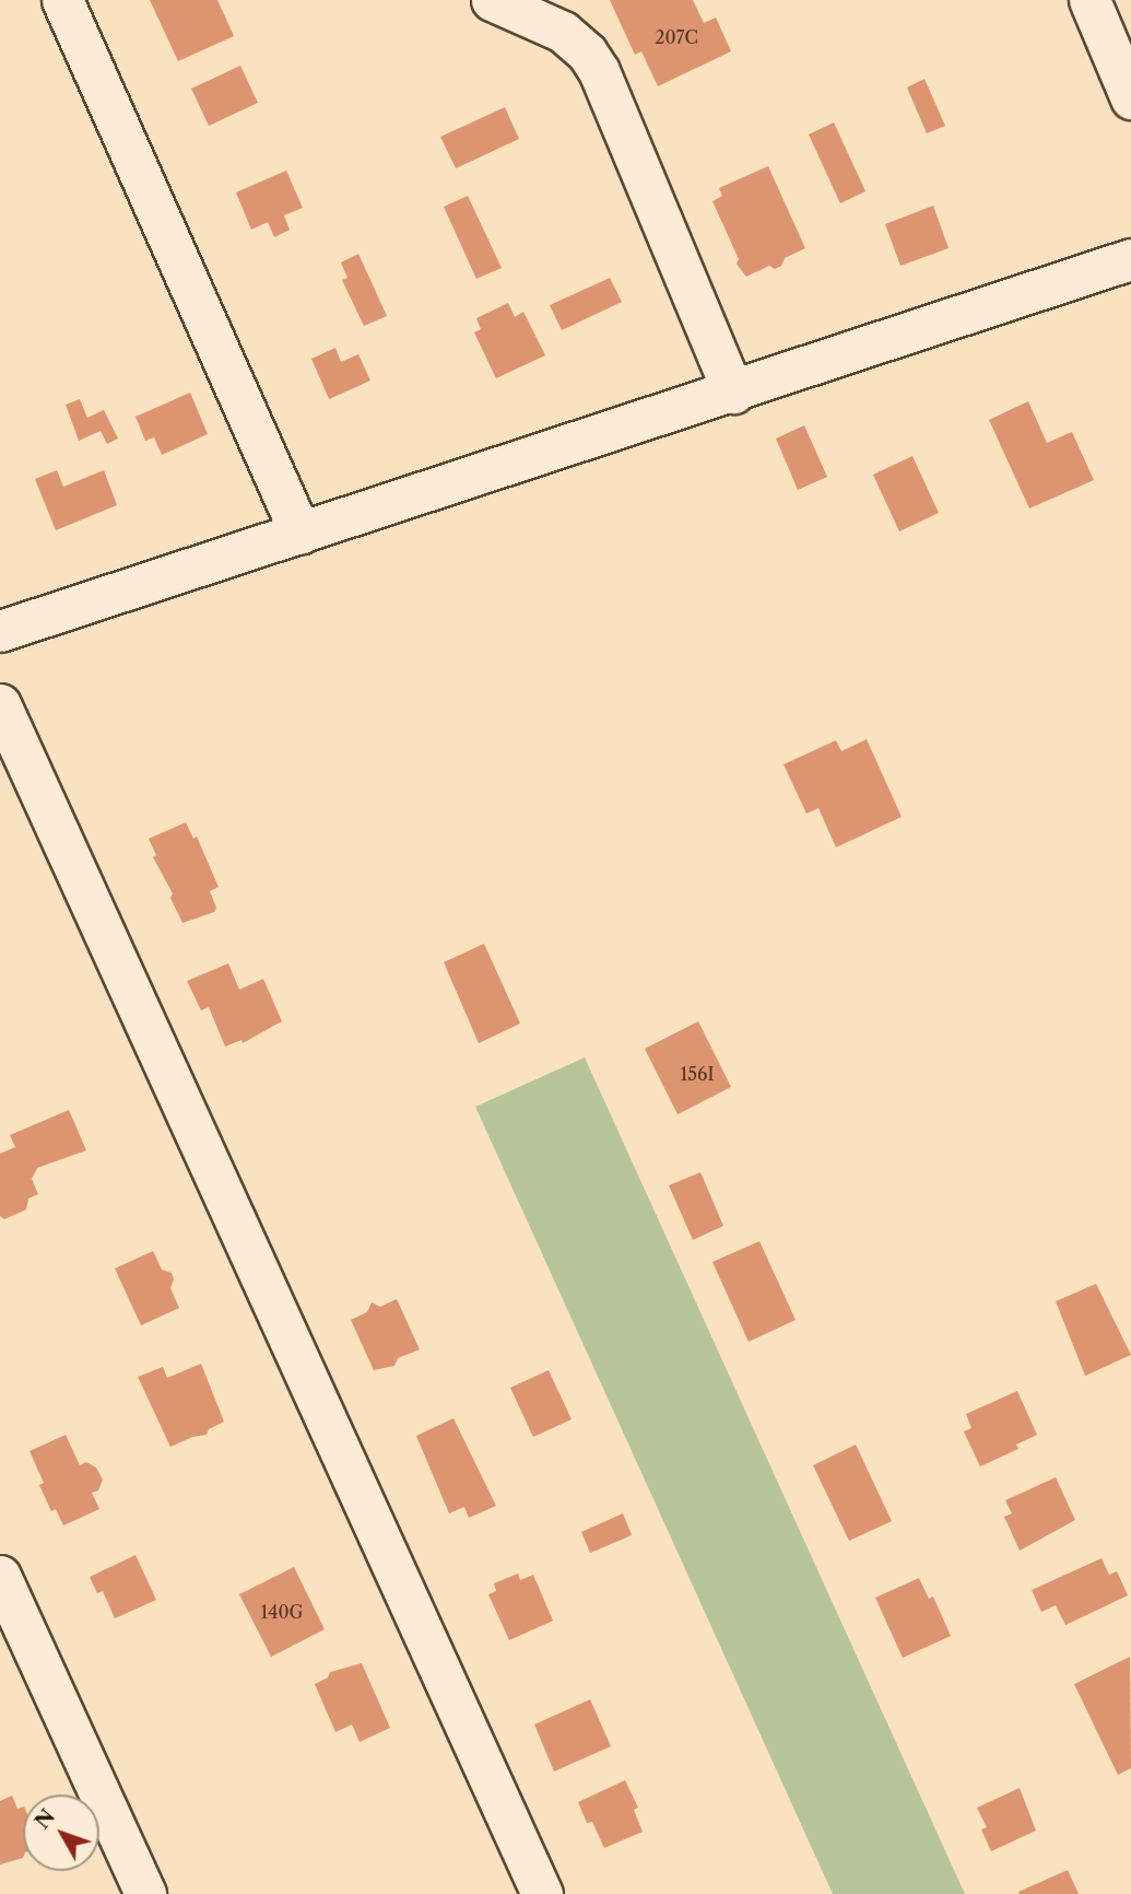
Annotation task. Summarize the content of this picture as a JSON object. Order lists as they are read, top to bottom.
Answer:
{
  "house_numbers": ["207C", "156I", "140G"],
  "north": "top left"
}
